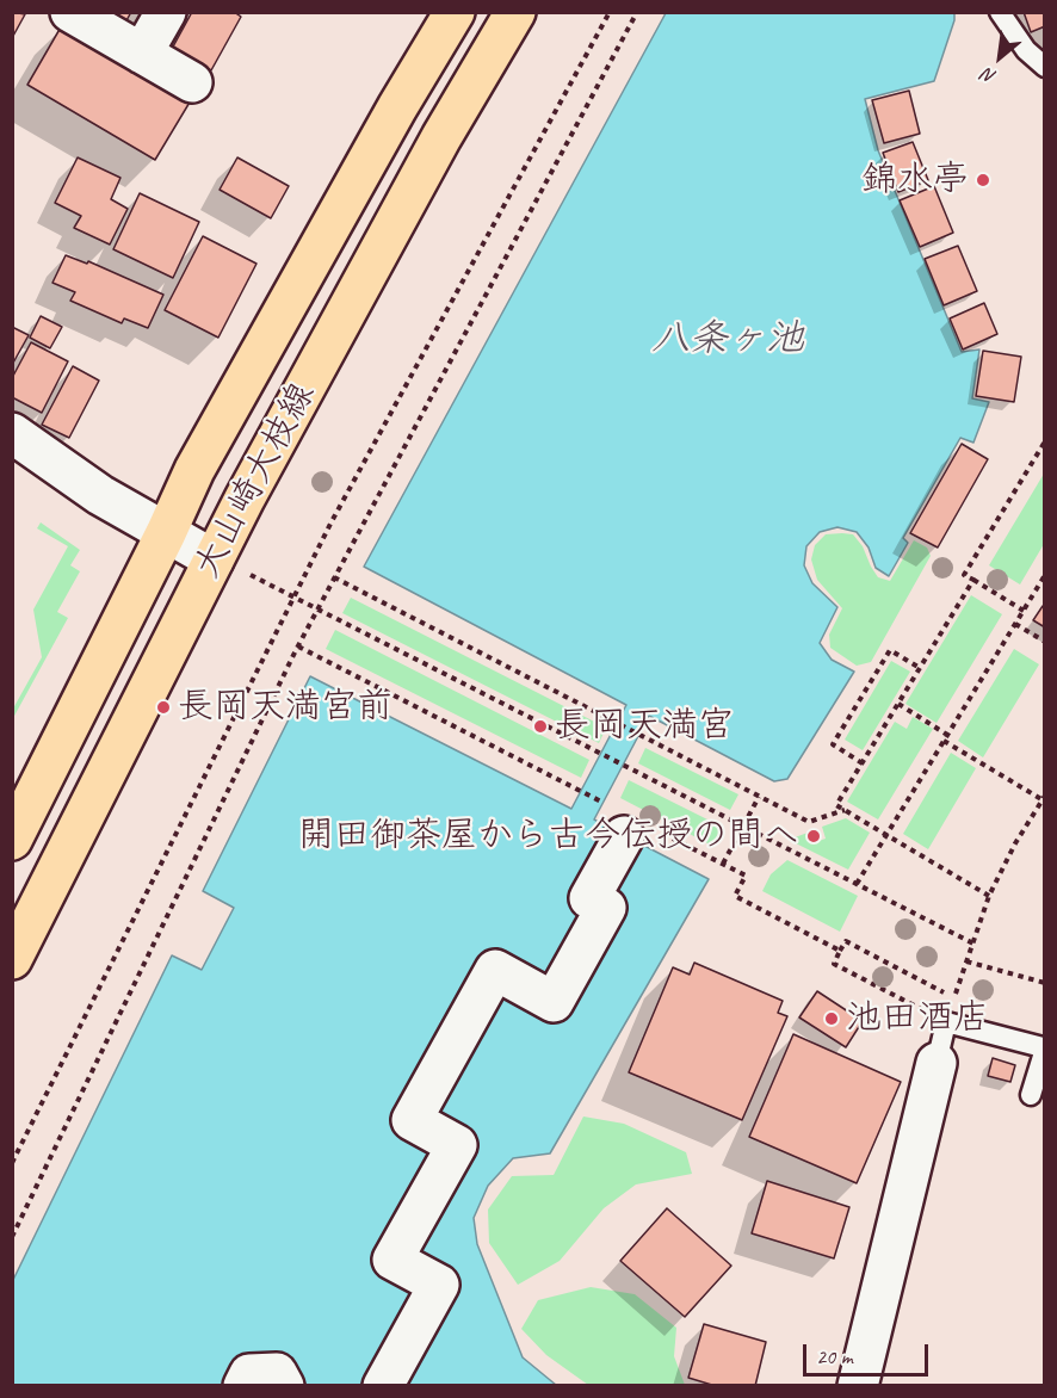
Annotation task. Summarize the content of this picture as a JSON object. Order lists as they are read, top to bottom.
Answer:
{
  "streets": {
    "main road": ["大山崎大枝線"]
  },
  "water": ["八条ヶ池"],
  "places": [
    "錦水亭",
    "長岡天満宮前",
    "長岡天満宮",
    "開田御茶屋から古今伝授の間へ",
    "池田酒店"
  ],
  "scale_bar": "20 m",
  "north": "bottom left"
}
